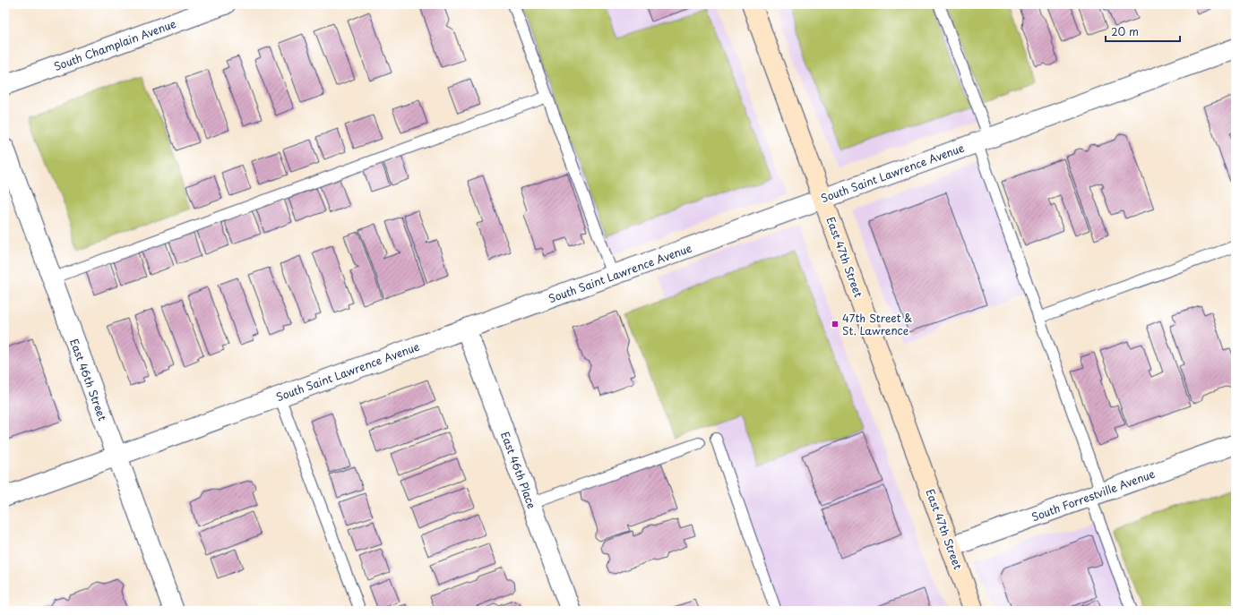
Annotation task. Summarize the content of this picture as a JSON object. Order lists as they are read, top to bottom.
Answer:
{
  "streets": {
    "main road": ["East 47th Street"],
    "street": [
      "South Champlain Avenue",
      "South Saint Lawrence Avenue",
      "East 46th Street",
      "East 46th Place",
      "South Forrestville Avenue"
    ]
  },
  "crossings": [
    ["South Saint Lawrence Avenue", "East 47th Street"],
    ["South Saint Lawrence Avenue", "East 46th Street"],
    ["South Saint Lawrence Avenue", "East 46th Place"],
    ["East 47th Street", "South Forrestville Avenue"]
  ],
  "places": {
    "transit": ["47th Street & St. Lawrence"]
  },
  "scale_bar": "20 m"
}
